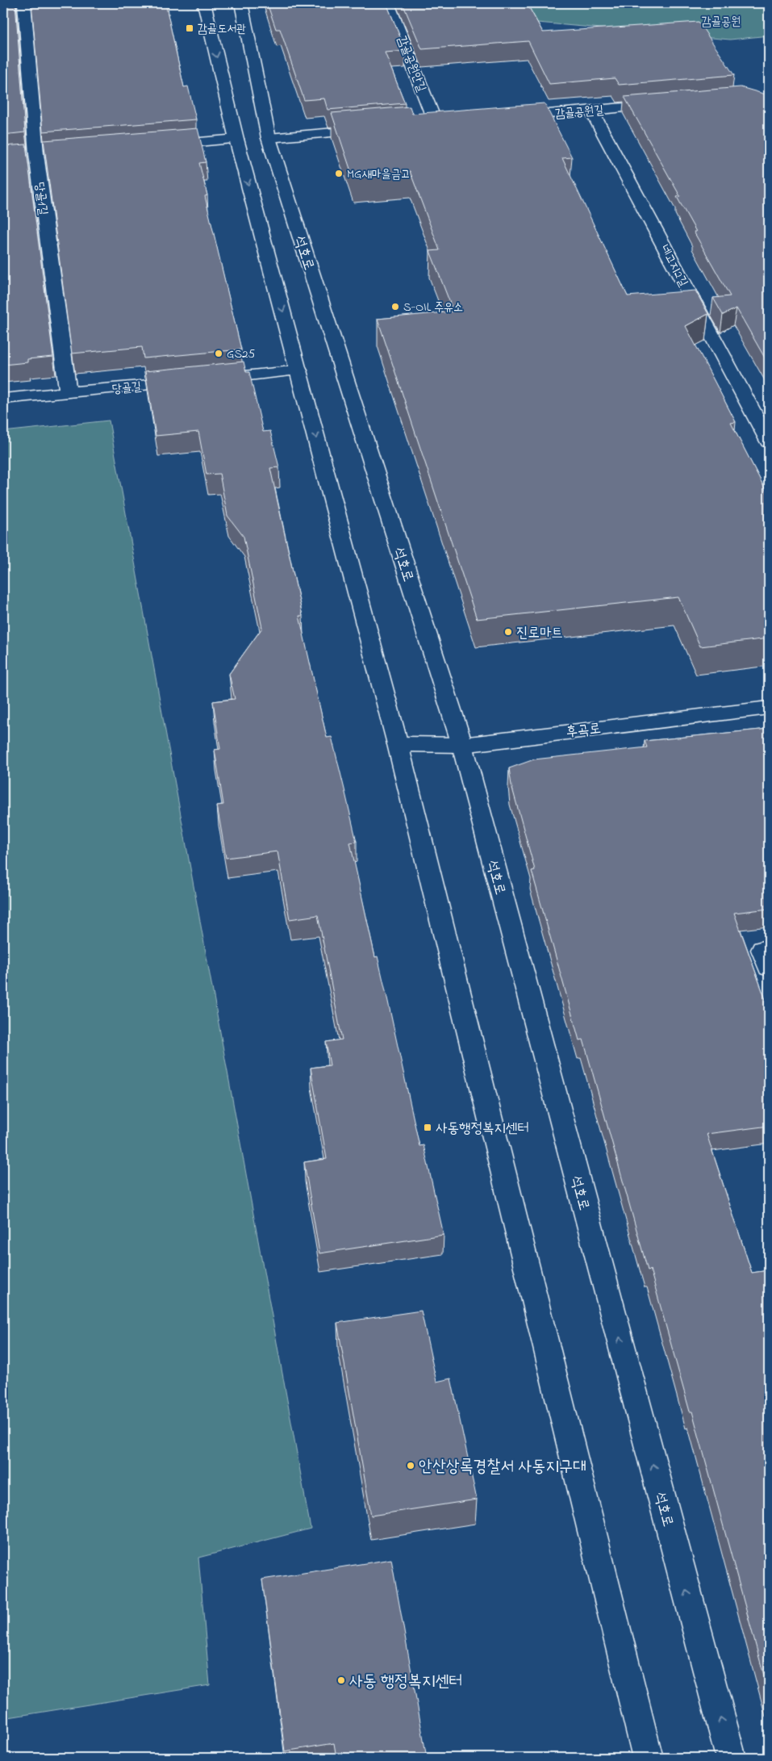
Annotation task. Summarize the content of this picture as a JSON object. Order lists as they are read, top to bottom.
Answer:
{
  "streets": {
    "main road": [
      "감골공원안길",
      "감골공원길",
      "당골1길",
      "석호로",
      "네고지2길",
      "당골길",
      "후곡로"
    ]
  },
  "crossings": [
    ["감골공원길", "네고지2길"],
    ["당골1길", "당골길"],
    ["석호로", "후곡로"]
  ],
  "parks": ["감골공원"],
  "places": {
    "transit": ["감골도서관", "사동행정복지센터"],
    "other": [
      "MG새마을금고",
      "S-OIL 주유소",
      "GS25",
      "진로마트",
      "안산상록경찰서 사동지구대",
      "사동 행정복지센터"
    ]
  }
}
